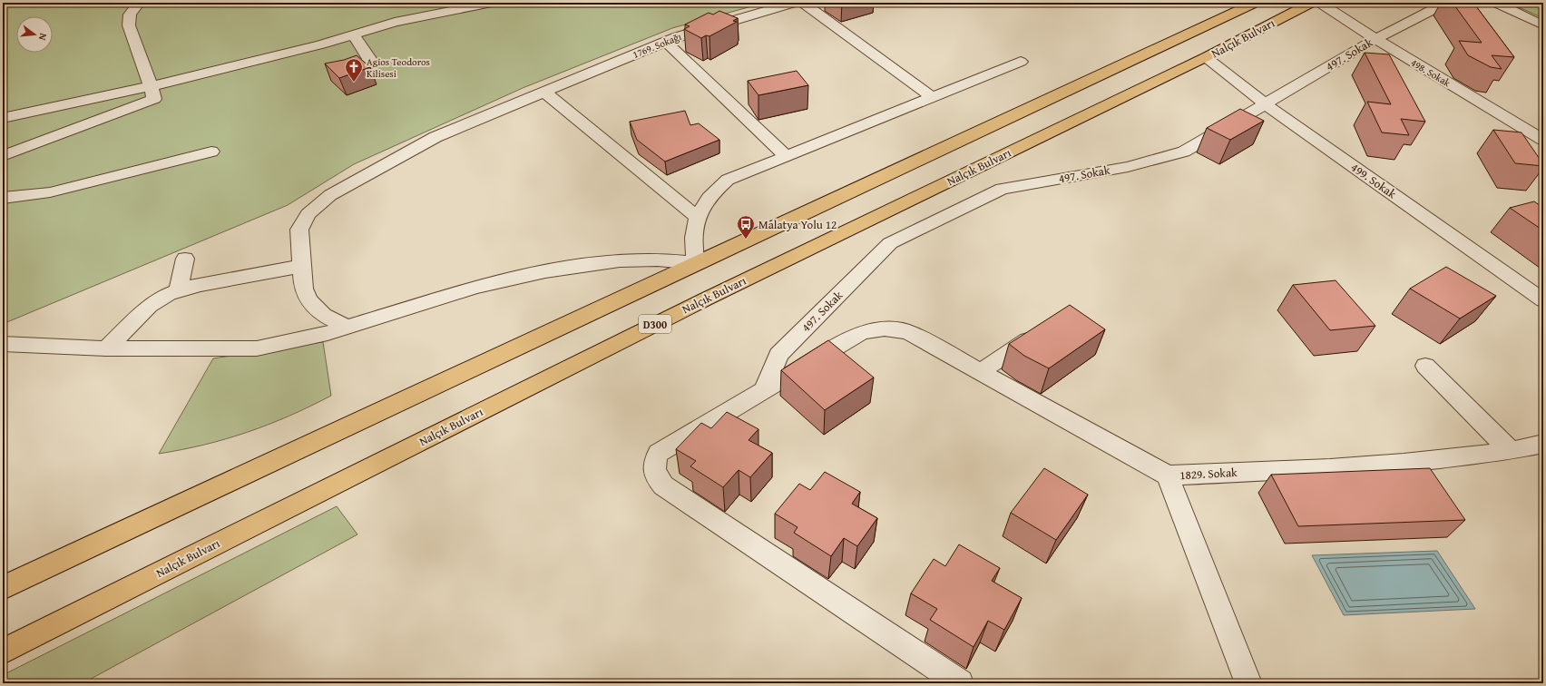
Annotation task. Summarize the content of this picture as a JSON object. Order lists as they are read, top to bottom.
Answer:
{
  "streets": {
    "highway": ["Nalçık Bulvarı", "D300"],
    "street": [
      "1769. Sokağı",
      "497. Sokak",
      "498. Sokak",
      "499. Sokak",
      "1829. Sokak"
    ]
  },
  "crossings": [
    ["Nalçık Bulvarı", "499. Sokak"],
    ["497. Sokak", "498. Sokak"],
    ["497. Sokak", "499. Sokak"],
    ["497. Sokak", "1829. Sokak"]
  ],
  "places": {
    "church": ["Agios Teodoros Kilisesi"],
    "bus stop": ["Malatya Yolu 12"]
  },
  "north": "right"
}
